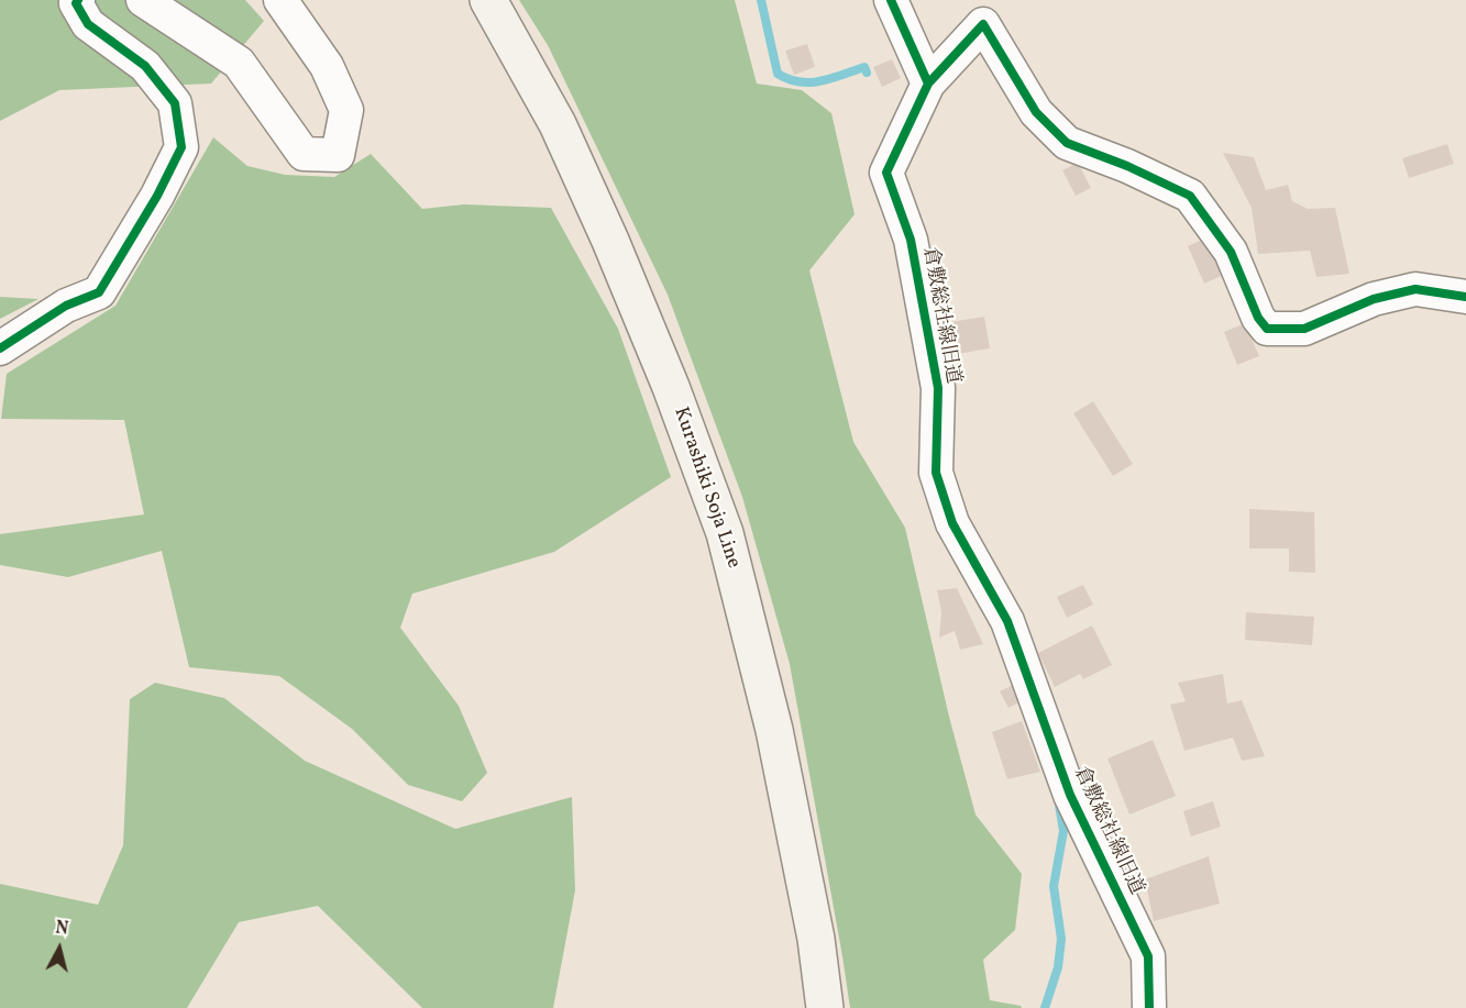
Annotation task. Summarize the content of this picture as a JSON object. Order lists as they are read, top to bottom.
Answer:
{
  "streets": {
    "main road": ["Kurashiki Soja Line"],
    "street": ["倉敷総社線旧道"]
  },
  "north": "top"
}
